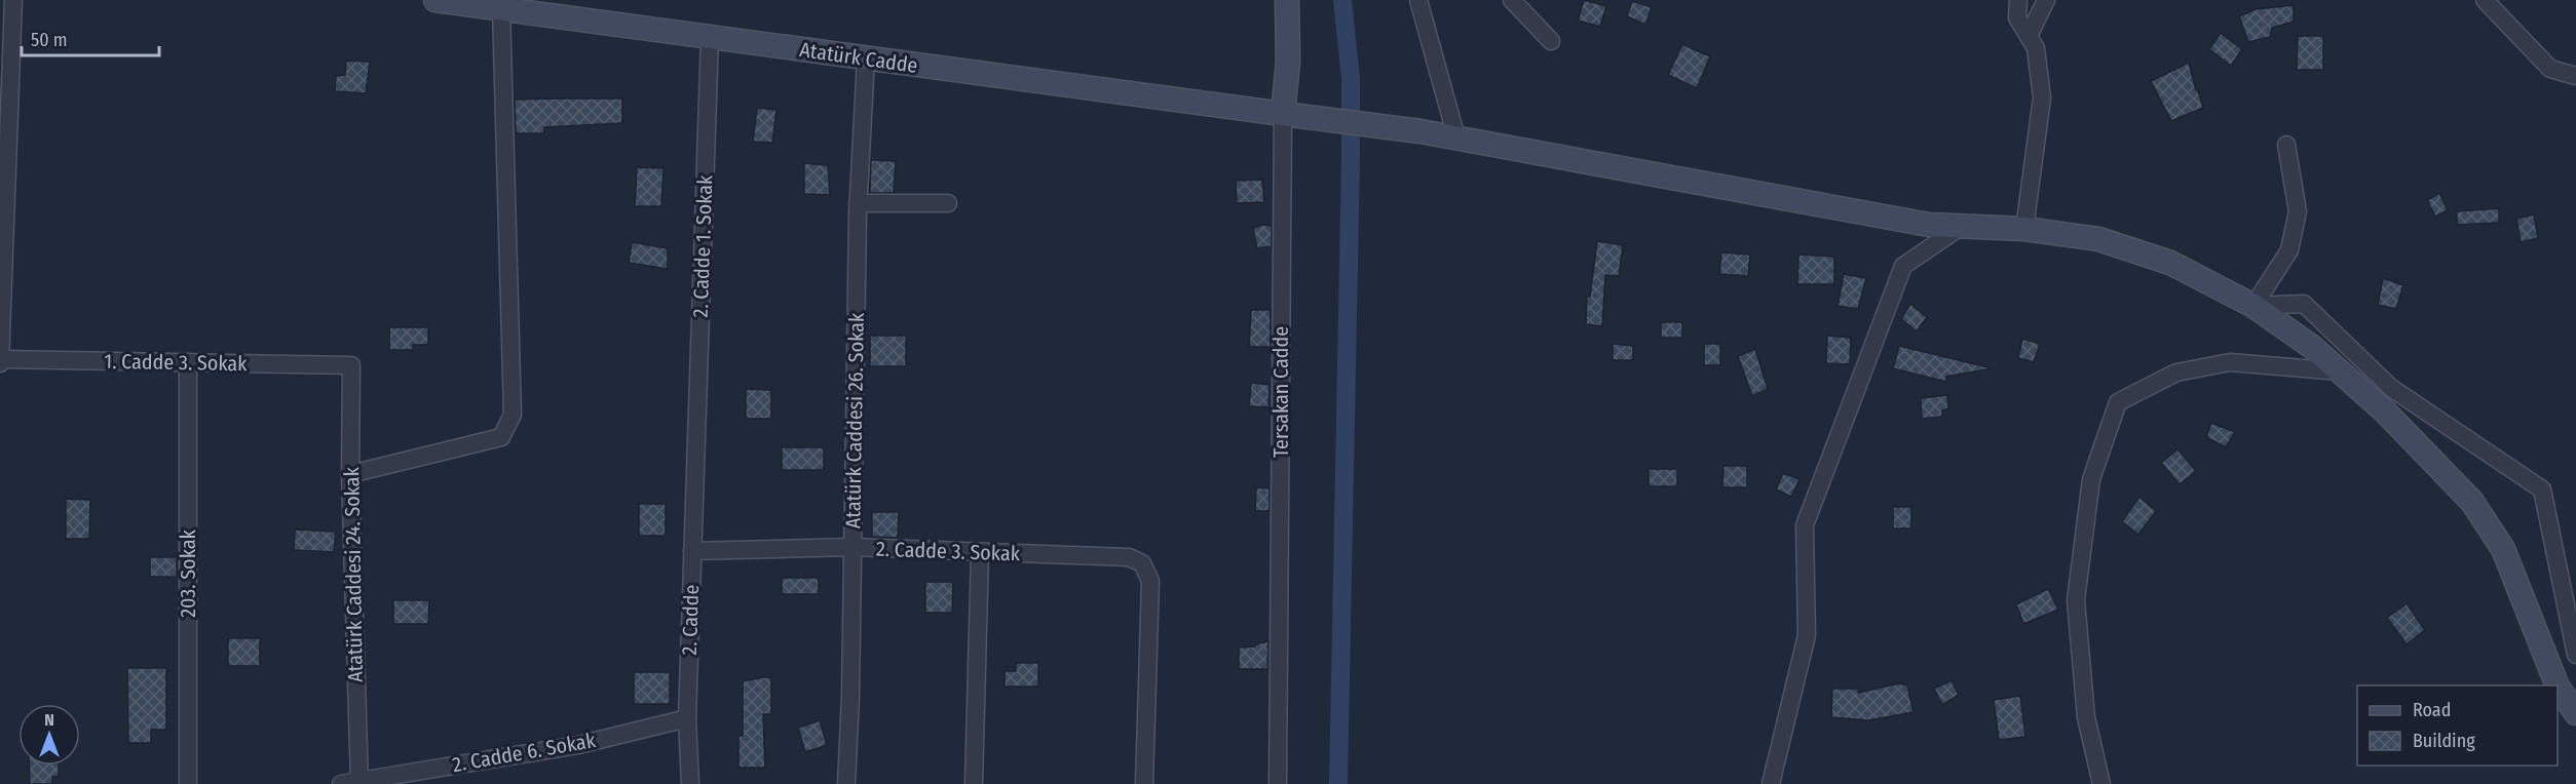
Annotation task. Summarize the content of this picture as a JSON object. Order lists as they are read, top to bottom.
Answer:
{
  "streets": {
    "main road": ["Atatürk Cadde", "Tersakan Cadde"],
    "street": [
      "2. Cadde 1. Sokak",
      "1. Cadde 3. Sokak",
      "Atatürk Caddesi 26. Sokak",
      "2. Cadde 3. Sokak",
      "203. Sokak",
      "Atatürk Caddesi 24. Sokak",
      "2. Cadde",
      "2. Cadde 6. Sokak"
    ]
  },
  "crossings": [
    ["Atatürk Cadde", "2. Cadde 1. Sokak"],
    ["Atatürk Cadde", "Tersakan Cadde"],
    ["Atatürk Cadde", "Atatürk Caddesi 26. Sokak"],
    ["2. Cadde 1. Sokak", "2. Cadde"],
    ["1. Cadde 3. Sokak", "203. Sokak"],
    ["1. Cadde 3. Sokak", "Atatürk Caddesi 24. Sokak"],
    ["Atatürk Caddesi 26. Sokak", "2. Cadde 3. Sokak"],
    ["2. Cadde 3. Sokak", "2. Cadde"],
    ["Atatürk Caddesi 24. Sokak", "2. Cadde 6. Sokak"],
    ["2. Cadde", "2. Cadde 6. Sokak"]
  ],
  "legend": ["Road", "Building"],
  "scale_bar": "50 m",
  "north": "top"
}
